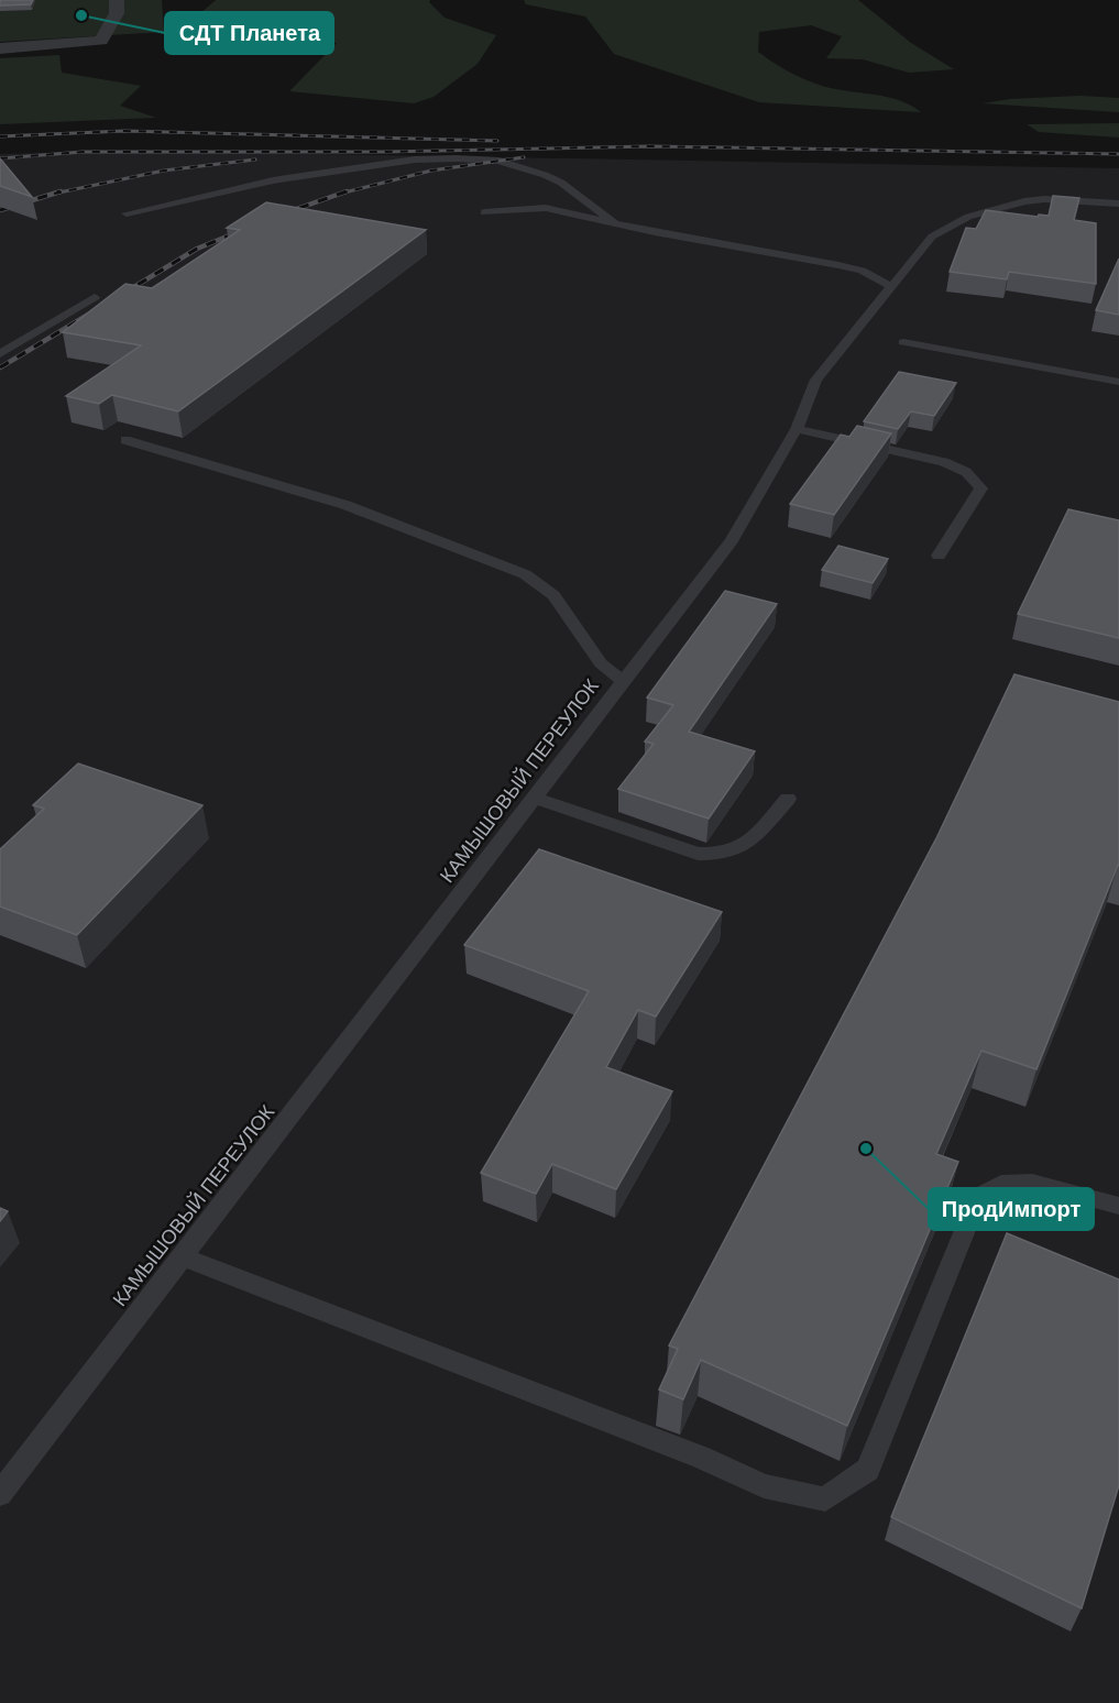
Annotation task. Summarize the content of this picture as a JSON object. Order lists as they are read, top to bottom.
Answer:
{
  "streets": {
    "lane": ["КАМЫШОВЫЙ ПЕРЕУЛОК"]
  },
  "places": ["СДТ Планета", "ПродИмпорт"]
}
